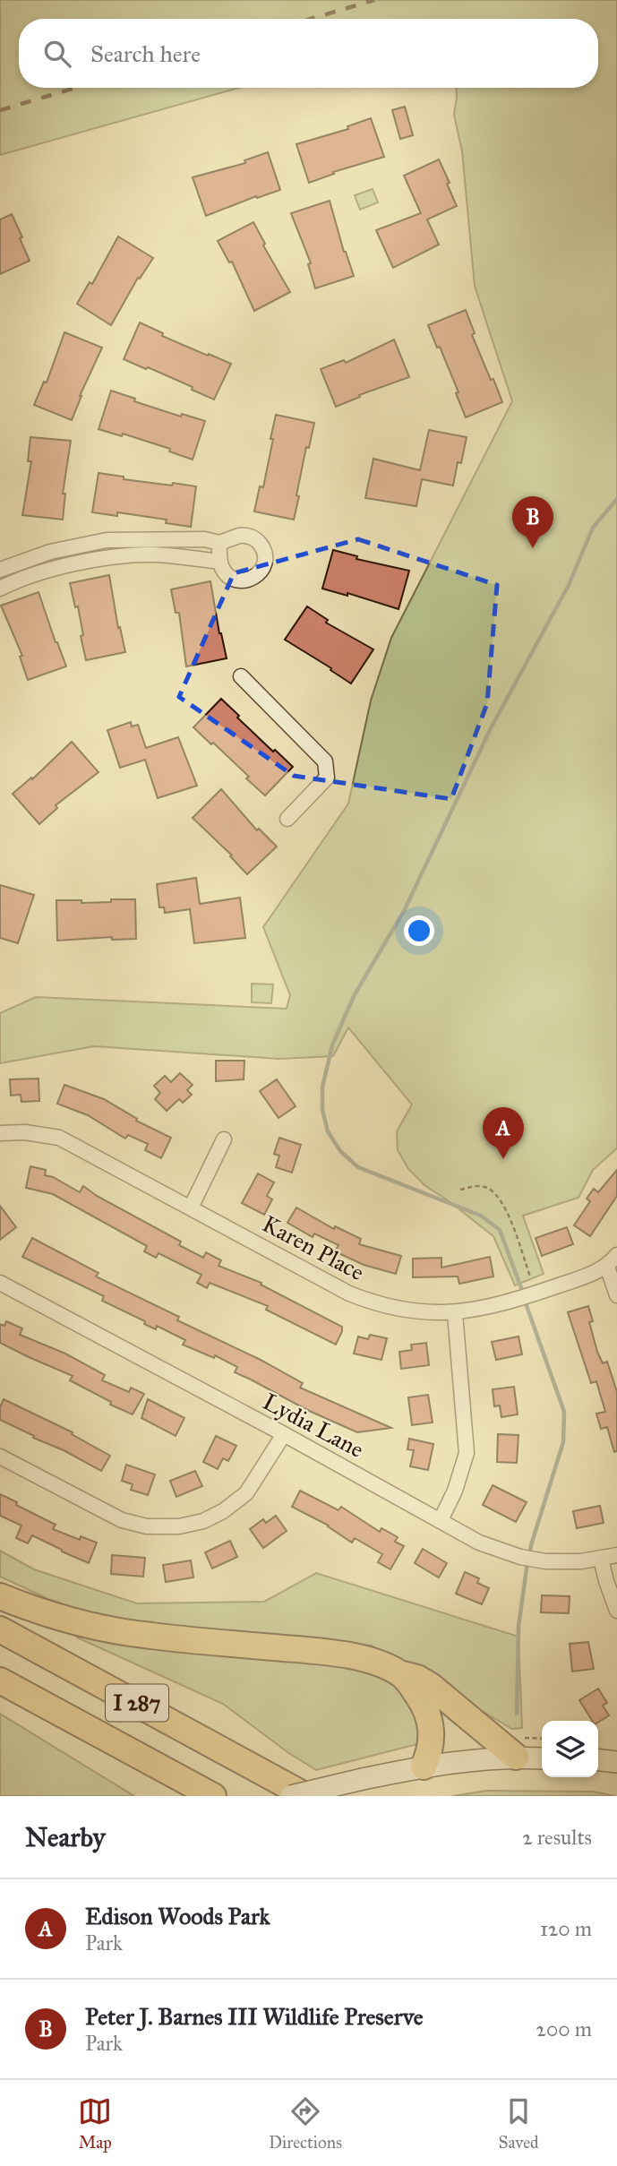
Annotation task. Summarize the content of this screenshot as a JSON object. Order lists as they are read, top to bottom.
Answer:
{
  "streets": {
    "highway": ["I 287"],
    "street": ["Karen Place", "Lydia Lane"]
  },
  "page": {
    "search": "Search here",
    "pins": ["B", "A"],
    "heading": ["Nearby", "2 results"],
    "list": [
      {
        "mark": "A",
        "name": "Edison Woods Park",
        "note": "Park",
        "value": "120 m"
      },
      {
        "mark": "B",
        "name": "Peter J. Barnes III Wildlife Preserve",
        "note": "Park",
        "value": "200 m"
      }
    ],
    "nav": ["Map", "Directions", "Saved"]
  }
}
